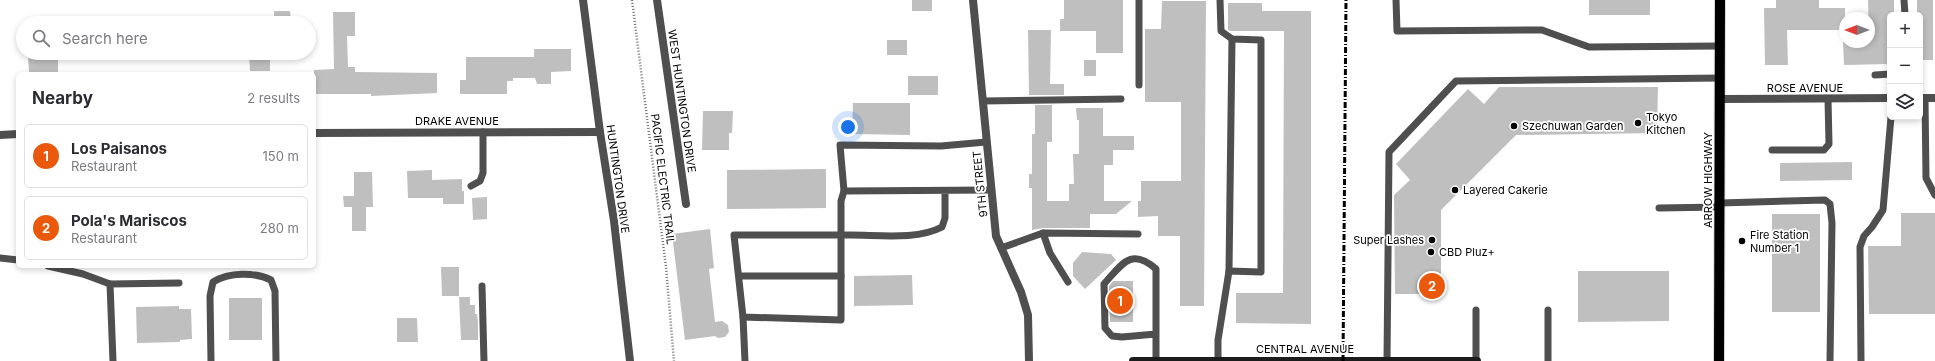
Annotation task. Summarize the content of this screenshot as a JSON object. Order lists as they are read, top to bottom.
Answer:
{
  "streets": {
    "main road": ["ARROW HIGHWAY", "CENTRAL AVENUE"],
    "street": [
      "ROSE AVENUE",
      "WEST HUNTINGTON DRIVE",
      "DRAKE AVENUE",
      "HUNTINGTON DRIVE",
      "9TH STREET"
    ],
    "path": ["PACIFIC ELECTRIC TRAIL"]
  },
  "crossings": [
    ["ROSE AVENUE", "ARROW HIGHWAY"],
    ["DRAKE AVENUE", "HUNTINGTON DRIVE"]
  ],
  "places": [
    "Tokyo Kitchen",
    "Szechuwan Garden",
    "Layered Cakerie",
    "Super Lashes",
    "Fire Station Number 1",
    "CBD Pluz+"
  ],
  "north": "left",
  "page": {
    "map_buttons": ["+", "−"],
    "search": "Search here",
    "heading": ["Nearby", "2 results"],
    "list": [
      {
        "mark": "1",
        "name": "Los Paisanos",
        "note": "Restaurant",
        "value": "150 m"
      },
      {
        "mark": "2",
        "name": "Pola's Mariscos",
        "note": "Restaurant",
        "value": "280 m"
      }
    ],
    "pins": ["2", "1"]
  }
}
